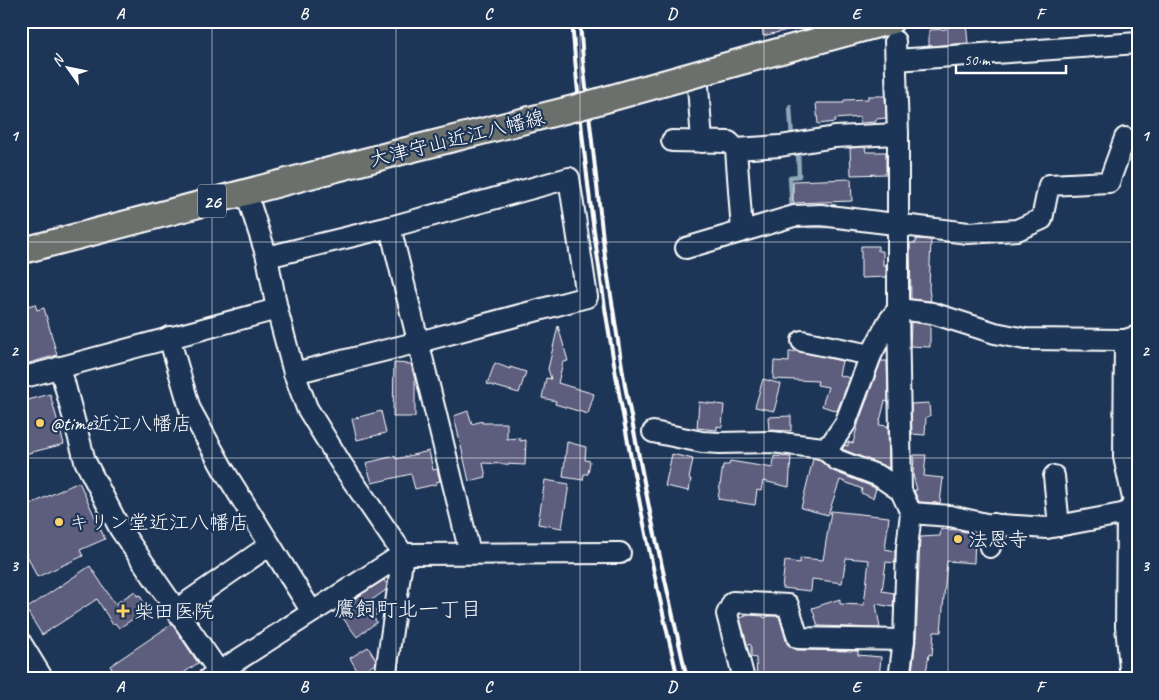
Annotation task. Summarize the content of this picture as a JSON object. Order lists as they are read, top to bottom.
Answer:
{
  "streets": {
    "main road": ["大津守山近江八幡線", "26"]
  },
  "districts": ["鷹飼町北一丁目"],
  "places": {
    "other": ["@time近江八幡店", "キリン堂近江八幡店", "法恩寺"],
    "health": ["柴田医院"]
  },
  "scale_bar": "50 m",
  "north": "top left",
  "grid": {
    "columns": [
      "A",
      "B",
      "C",
      "D",
      "E",
      "F"
    ],
    "rows": ["1", "2", "3"]
  }
}
